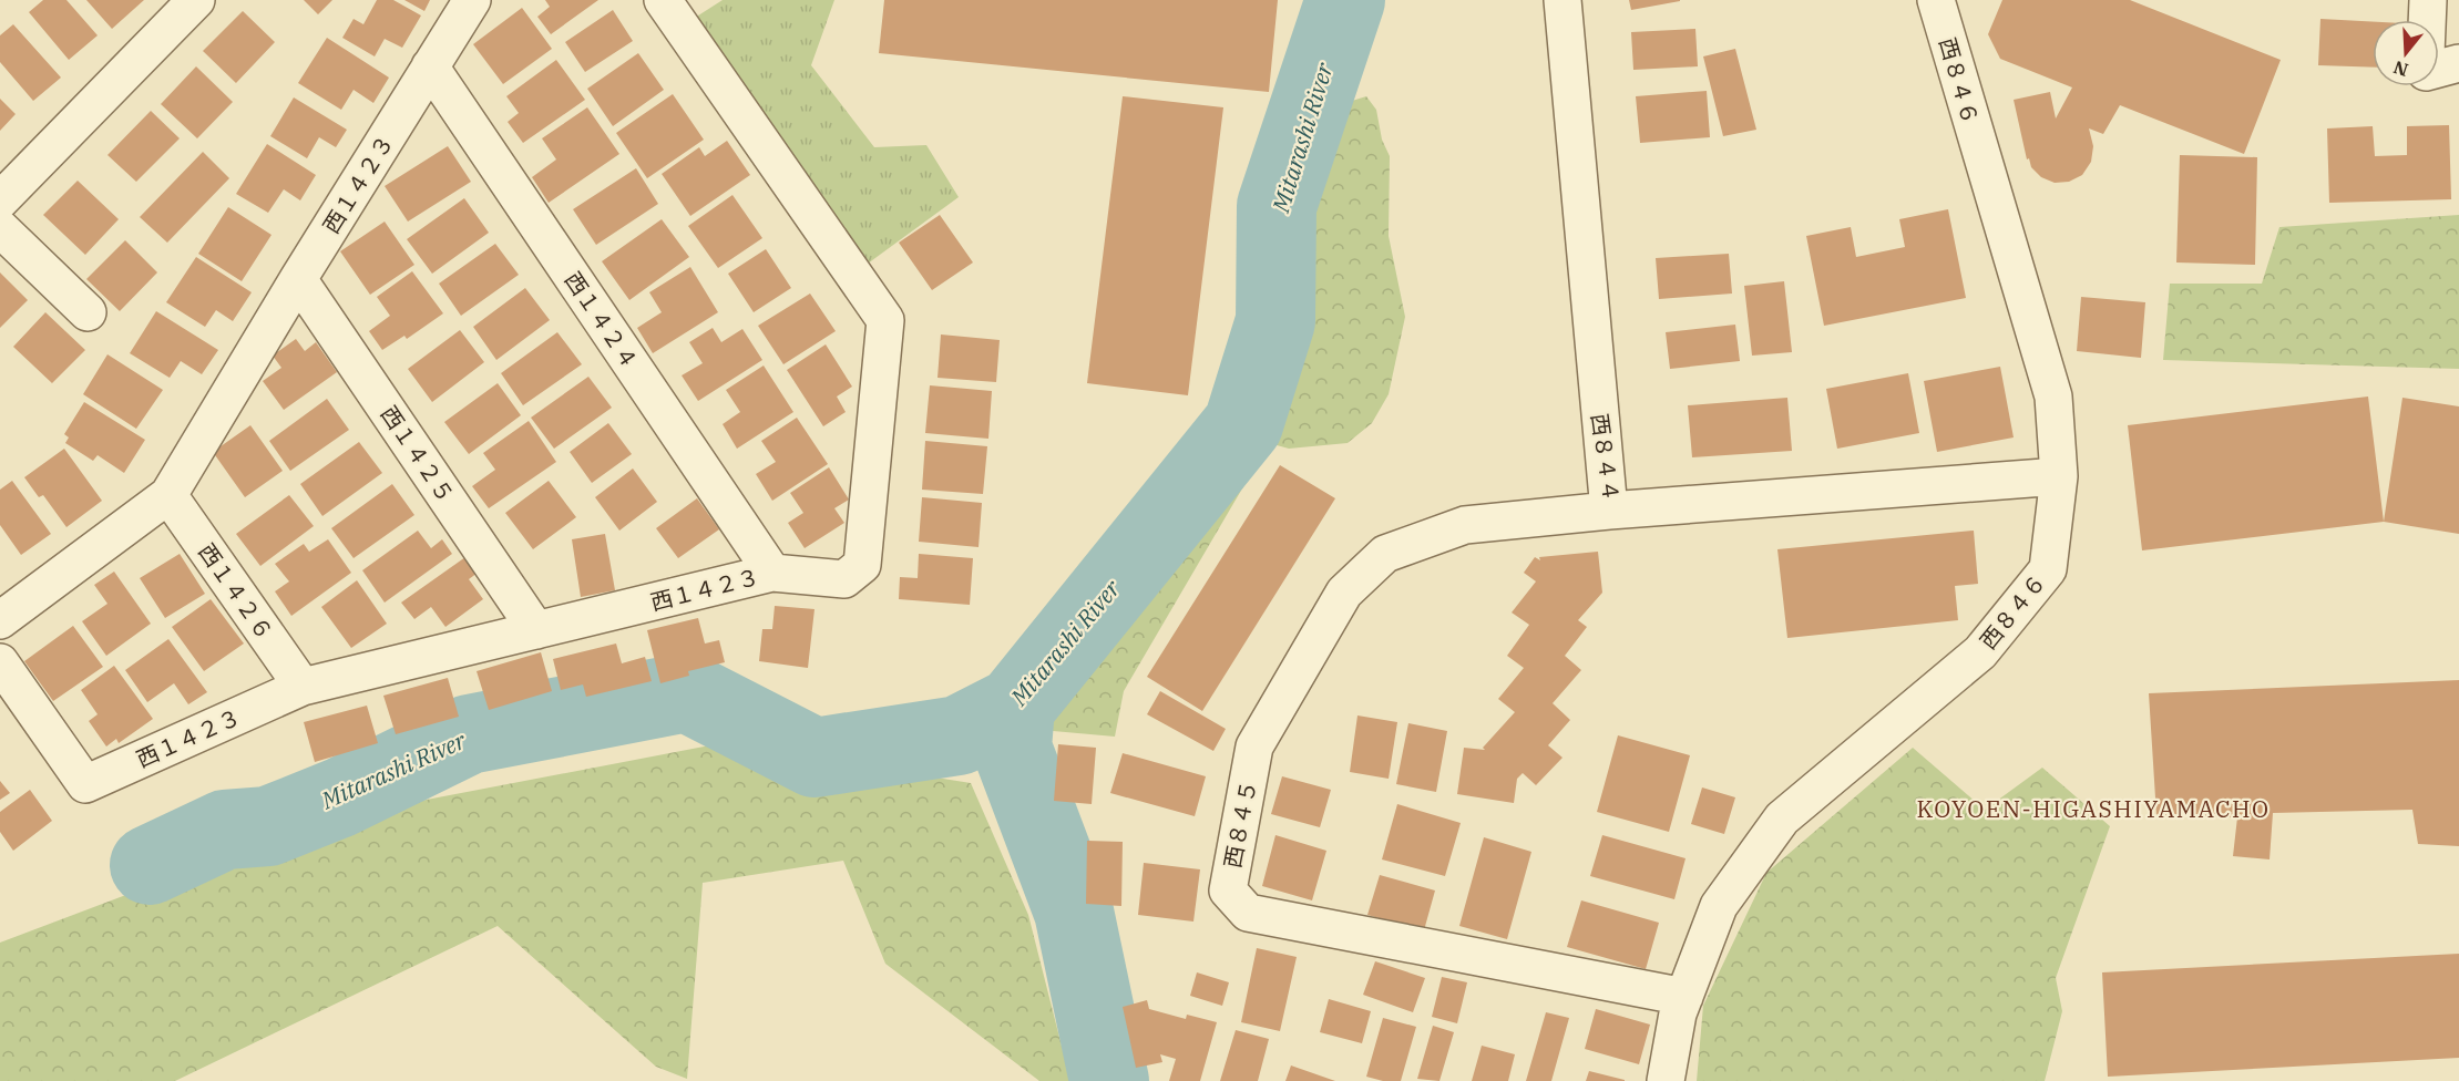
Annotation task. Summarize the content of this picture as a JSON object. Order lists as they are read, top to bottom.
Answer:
{
  "streets": {
    "street": [
      "西８４６",
      "西１４２３",
      "西１４２４",
      "西１４２５",
      "西８４４",
      "西１４２６",
      "西８４５"
    ]
  },
  "crossings": [
    ["西８４６", "西８４４"],
    ["西８４６", "西８４５"],
    ["西１４２３", "西１４２４"],
    ["西１４２３", "西１４２５"],
    ["西１４２３", "西１４２６"],
    ["西８４４", "西８４５"]
  ],
  "districts": ["KOYOEN-HIGASHIYAMACHO"],
  "water": ["Mitarashi River"],
  "north": "bottom"
}
